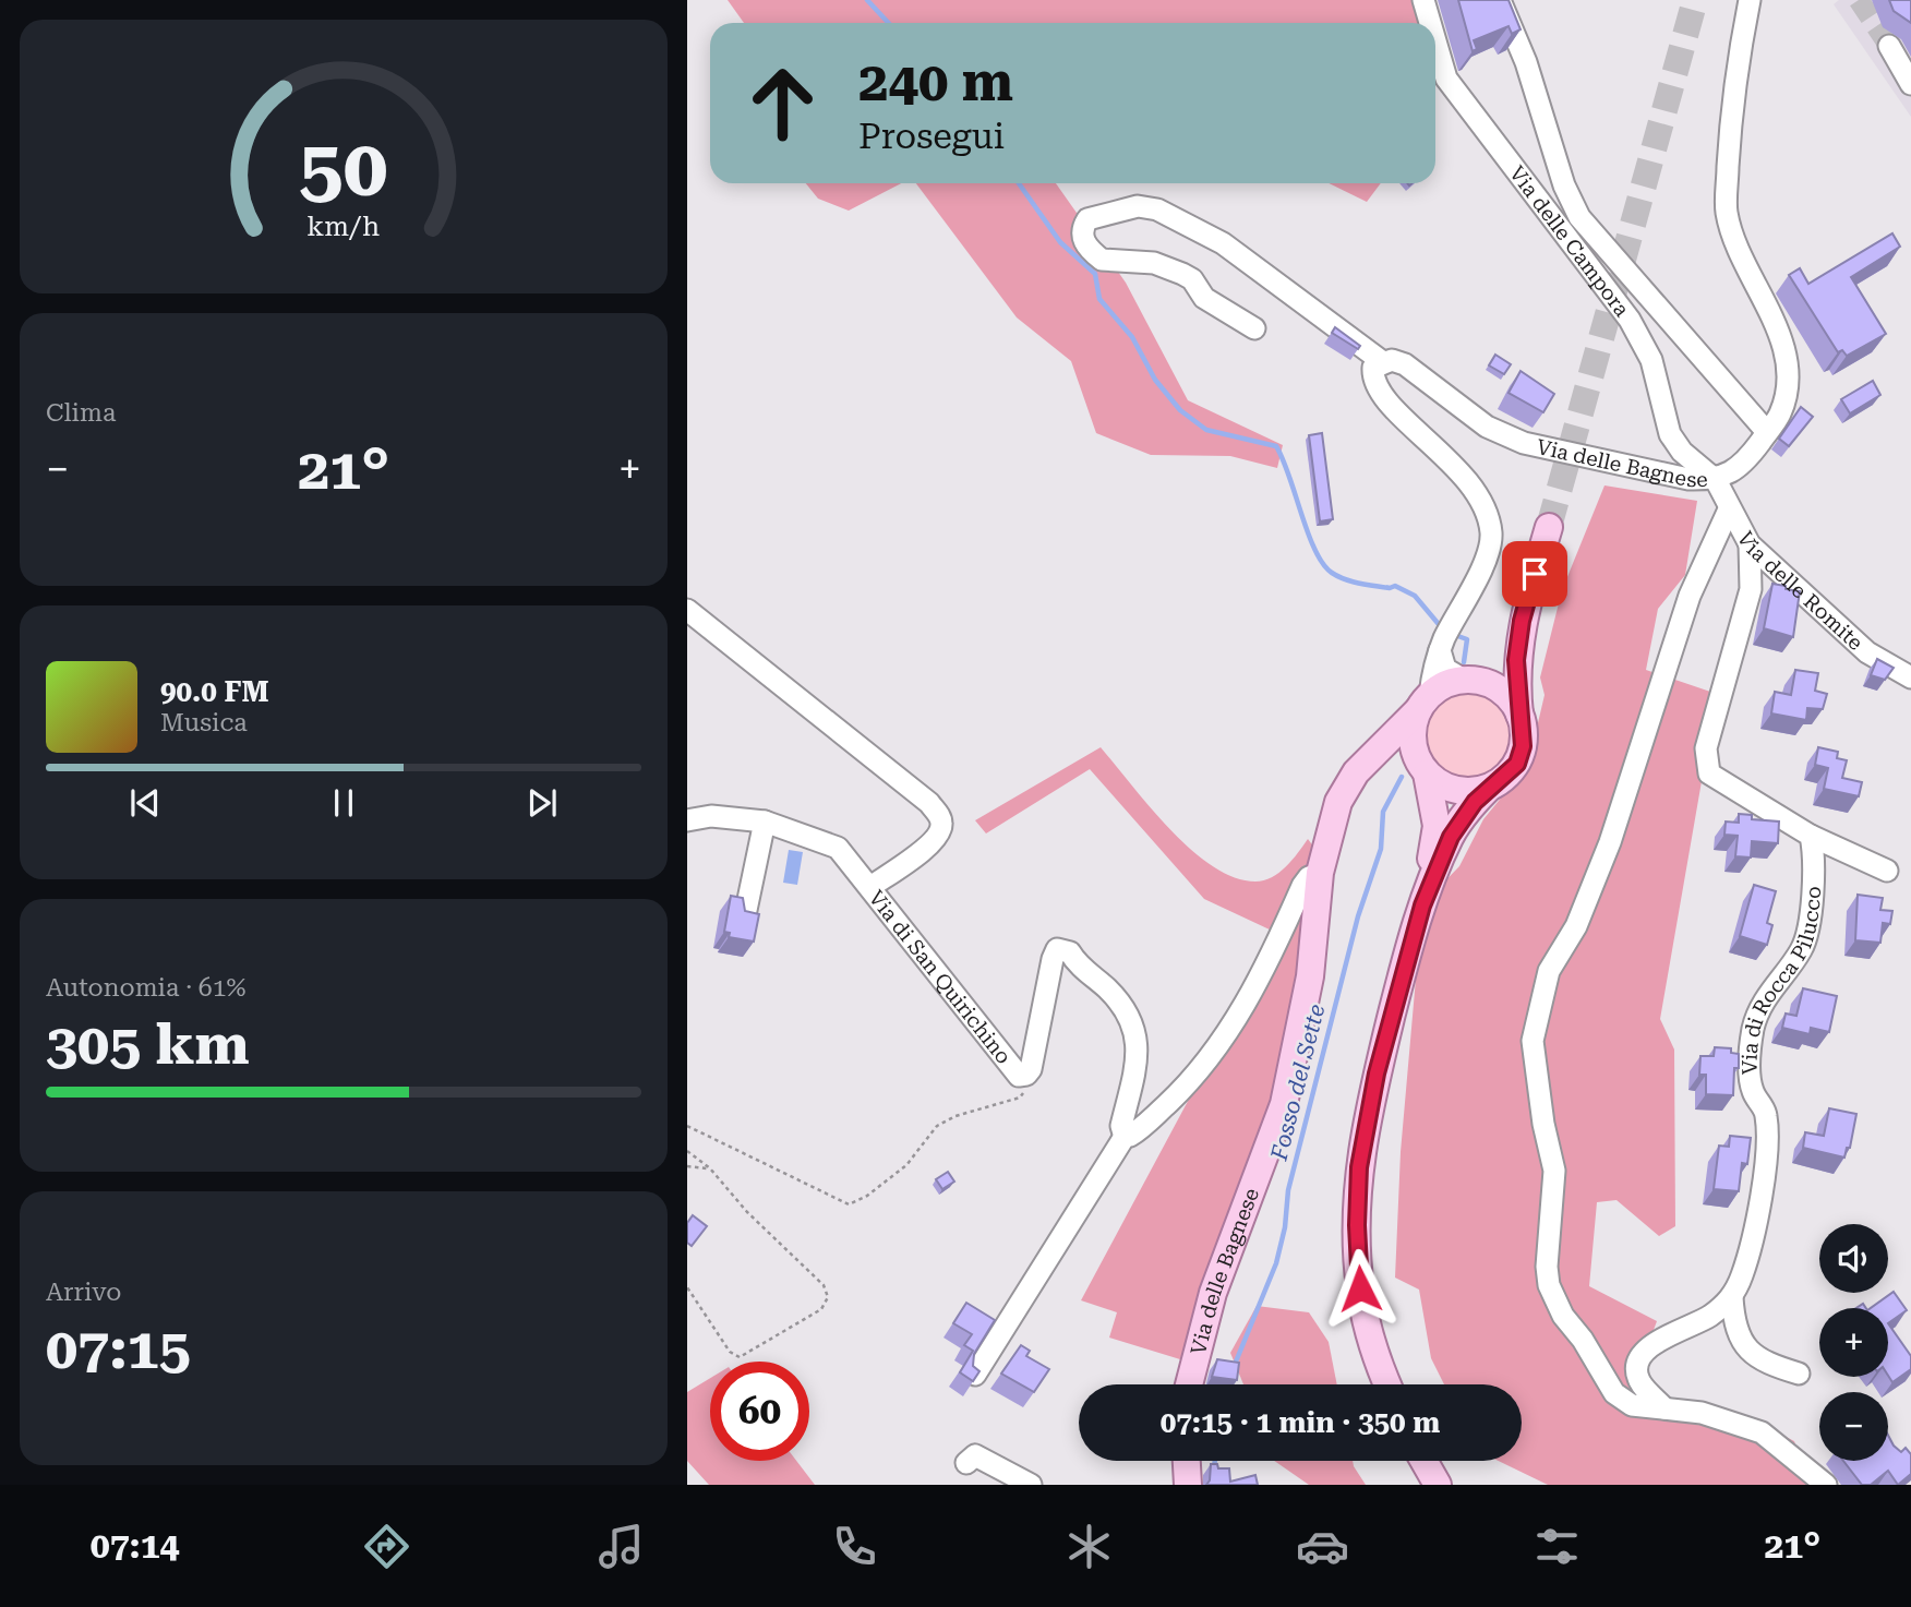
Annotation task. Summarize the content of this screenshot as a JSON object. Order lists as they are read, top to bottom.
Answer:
{
  "streets": {
    "main road": ["Via delle Bagnese"],
    "street": [
      "Via delle Campora",
      "Via delle Romite",
      "Via di San Quirichino",
      "Via di Rocca Pilucco"
    ]
  },
  "crossings": [
    ["Via delle Campora", "Via delle Bagnese"],
    ["Via delle Campora", "Via delle Romite"],
    ["Via delle Bagnese", "Via delle Romite"]
  ],
  "water": ["Fosso del Sette"],
  "page": {
    "turn": ["240 m", "Prosegui"],
    "tile": [
      "Clima",
      ["Autonomia · 61%", "305 km"],
      ["Arrivo", "07:15"]
    ],
    "heat": ["−", "21°", "+"],
    "song": ["90.0 FM", "Musica"],
    "map_buttons": ["+", "−"],
    "limit": "60",
    "trip": "07:15 · 1 min · 350 m",
    "tabs": ["07:14", "21°"],
    "gauge": ["50", "km/h"]
  }
}
